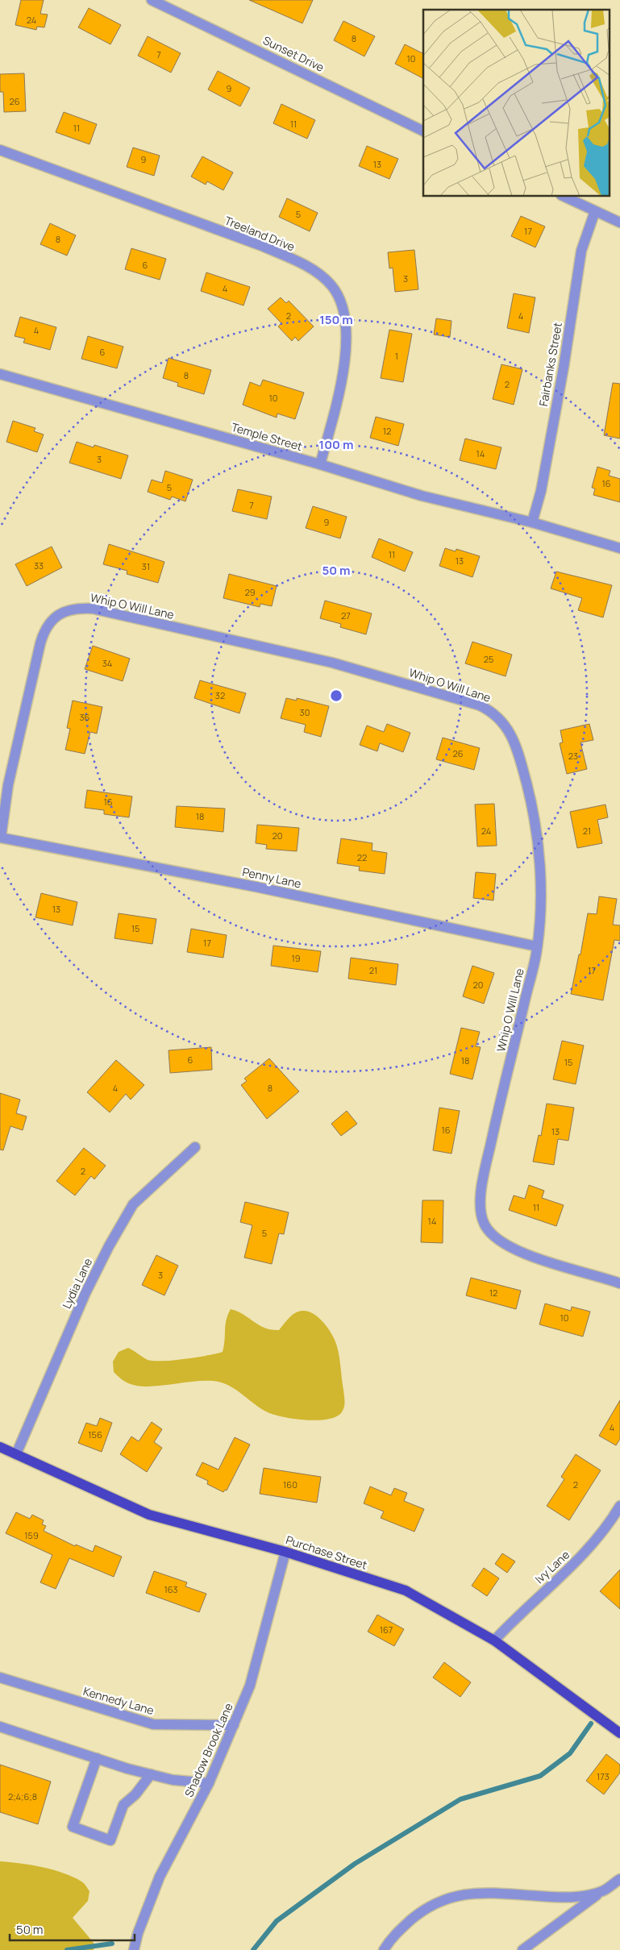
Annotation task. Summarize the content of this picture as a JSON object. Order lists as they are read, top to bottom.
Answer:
{
  "streets": {
    "main road": ["Purchase Street"],
    "street": [
      "Sunset Drive",
      "Treeland Drive",
      "Fairbanks Street",
      "Temple Street",
      "Whip O Will Lane",
      "Penny Lane",
      "Lydia Lane",
      "Ivy Lane",
      "Kennedy Lane",
      "Shadow Brook Lane"
    ]
  },
  "crossings": [
    ["Treeland Drive", "Temple Street"],
    ["Fairbanks Street", "Temple Street"],
    ["Whip O Will Lane", "Penny Lane"],
    ["Lydia Lane", "Purchase Street"],
    ["Purchase Street", "Ivy Lane"],
    ["Purchase Street", "Shadow Brook Lane"],
    ["Kennedy Lane", "Shadow Brook Lane"]
  ],
  "house_numbers": [
    "24",
    "8",
    "7",
    "10",
    "9",
    "26",
    "11",
    "11",
    "9",
    "13",
    "5",
    "17",
    "8",
    "6",
    "3",
    "4",
    "2",
    "4",
    "4",
    "6",
    "1",
    "8",
    "2",
    "10",
    "12",
    "14",
    "3",
    "16",
    "5",
    "7",
    "9",
    "11",
    "13",
    "33",
    "31",
    "29",
    "27",
    "25",
    "34",
    "32",
    "30",
    "36",
    "26",
    "23",
    "16",
    "18",
    "24",
    "21",
    "20",
    "22",
    "13",
    "15",
    "17",
    "19",
    "21",
    "17",
    "20",
    "6",
    "18",
    "15",
    "4",
    "8",
    "16",
    "13",
    "2",
    "11",
    "14",
    "5",
    "3",
    "12",
    "10",
    "4",
    "156",
    "160",
    "2",
    "159",
    "163",
    "167",
    "173",
    "2;4;6;8"
  ],
  "scale_bar": "50 m",
  "rings": ["150 m", "100 m", "50 m"]
}
